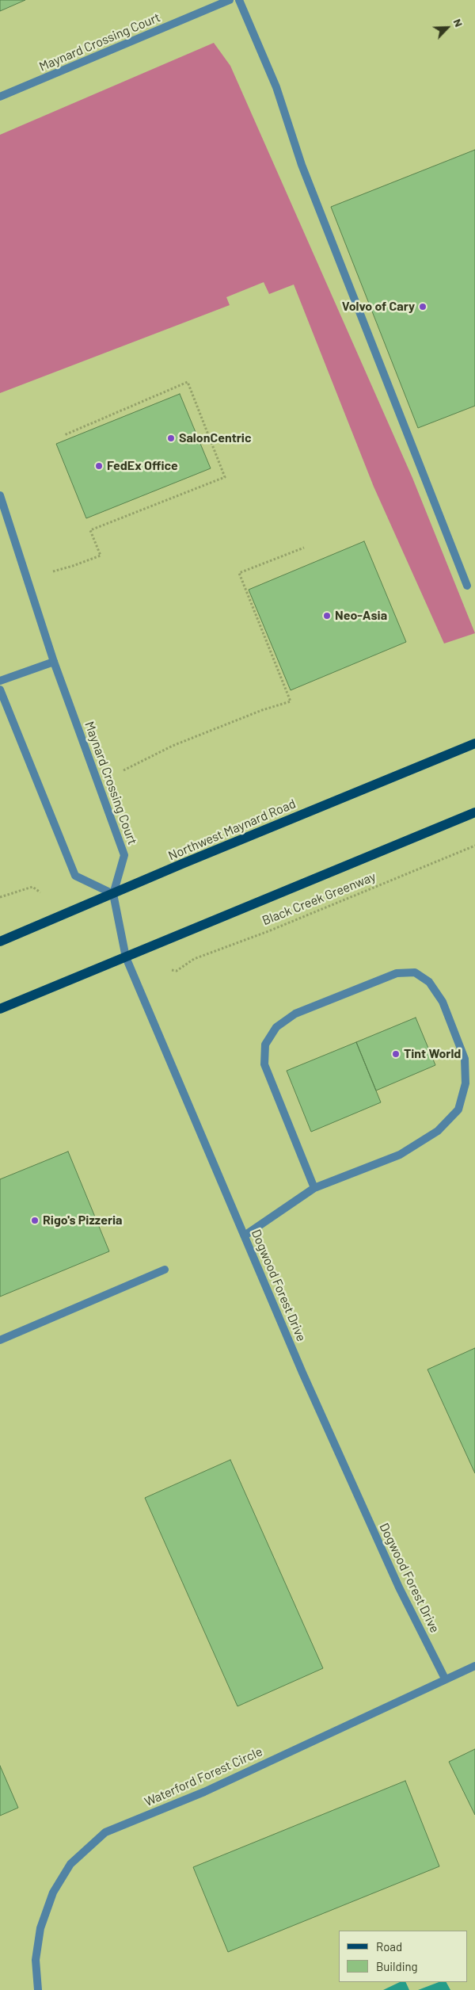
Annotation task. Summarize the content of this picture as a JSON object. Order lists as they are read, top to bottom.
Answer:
{
  "streets": {
    "main road": ["Northwest Maynard Road"],
    "street": ["Maynard Crossing Court", "Dogwood Forest Drive", "Waterford Forest Circle"],
    "path": ["Black Creek Greenway"]
  },
  "crossings": [
    ["Maynard Crossing Court", "Northwest Maynard Road"],
    ["Maynard Crossing Court", "Dogwood Forest Drive"],
    ["Northwest Maynard Road", "Dogwood Forest Drive"],
    ["Dogwood Forest Drive", "Waterford Forest Circle"]
  ],
  "places": [
    "Volvo of Cary",
    "SalonCentric",
    "FedEx Office",
    "Neo-Asia",
    "Tint World",
    "Rigo's Pizzeria"
  ],
  "legend": ["Road", "Building"],
  "north": "top right"
}
